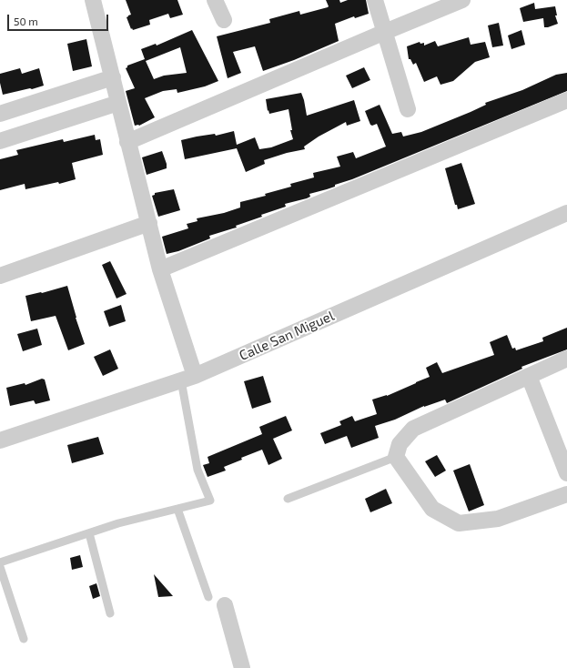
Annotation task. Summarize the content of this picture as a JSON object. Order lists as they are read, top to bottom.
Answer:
{
  "streets": {
    "street": ["Calle San Miguel"]
  },
  "scale_bar": "50 m"
}
